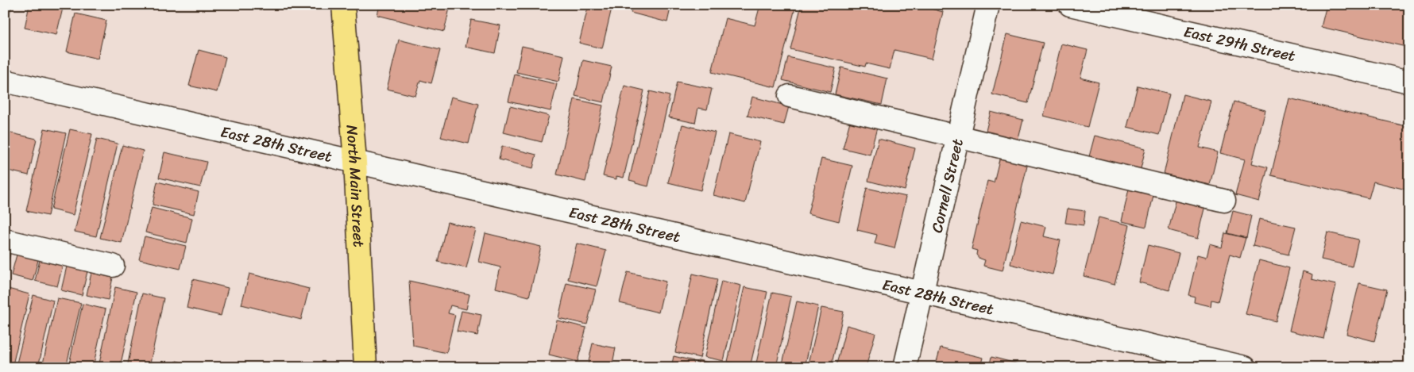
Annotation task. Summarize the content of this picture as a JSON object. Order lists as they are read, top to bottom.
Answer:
{
  "streets": {
    "main road": ["North Main Street"],
    "street": ["East 29th Street", "East 28th Street", "Cornell Street"]
  },
  "crossings": [
    ["East 28th Street", "North Main Street"],
    ["East 28th Street", "Cornell Street"]
  ]
}
